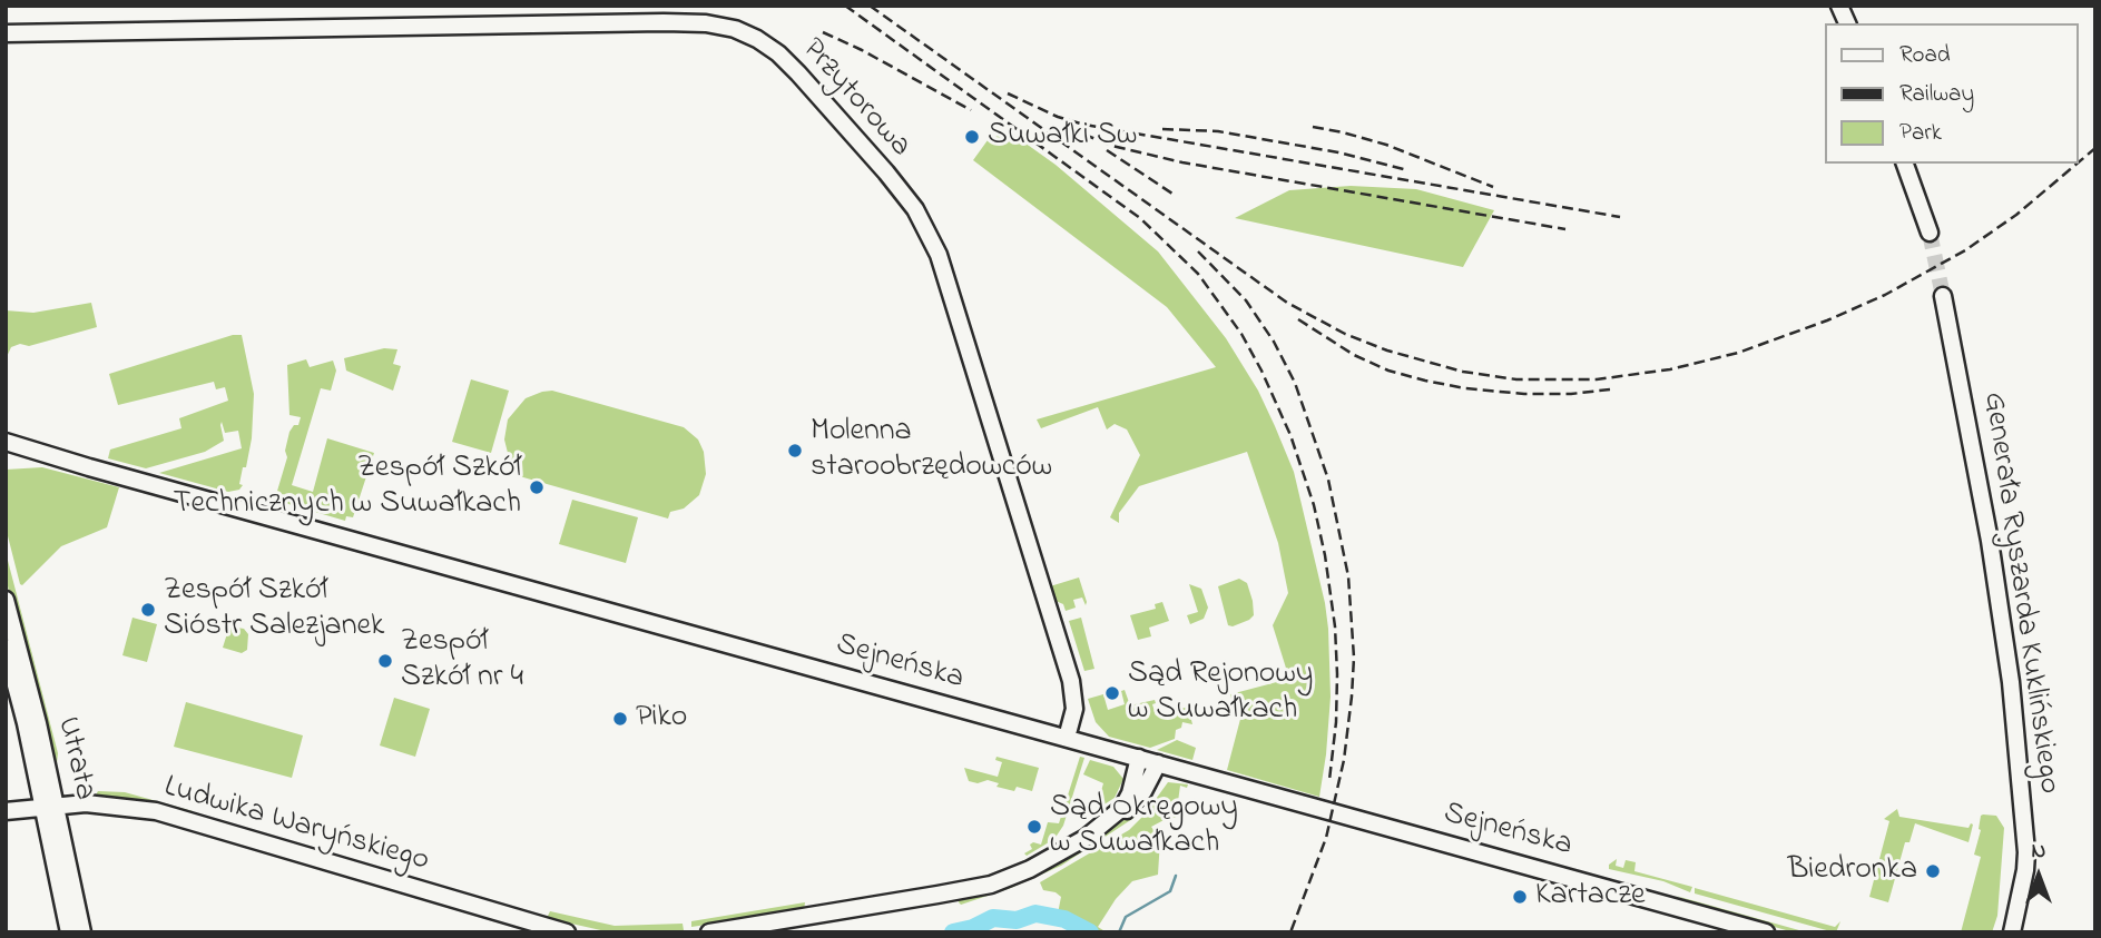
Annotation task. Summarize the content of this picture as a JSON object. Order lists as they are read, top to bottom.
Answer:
{
  "streets": {
    "street": [
      "Przytorowa",
      "Generała Ryszarda Kuklińskiego",
      "Sejneńska",
      "Utrata",
      "Ludwika Waryńskiego"
    ]
  },
  "crossings": [
    ["Przytorowa", "Sejneńska"],
    ["Utrata", "Ludwika Waryńskiego"]
  ],
  "places": [
    "Suwałki Sw",
    "Molenna staroobrzędowców",
    "Zespół Szkół Technicznych w Suwałkach",
    "Zespół Szkół Sióstr Salezjanek",
    "Zespół Szkół nr 4",
    "Sąd Rejonowy w Suwałkach",
    "Piko",
    "Sąd Okręgowy w Suwałkach",
    "Biedronka",
    "Kartacze"
  ],
  "legend": ["Road", "Railway", "Park"],
  "north": "top"
}
